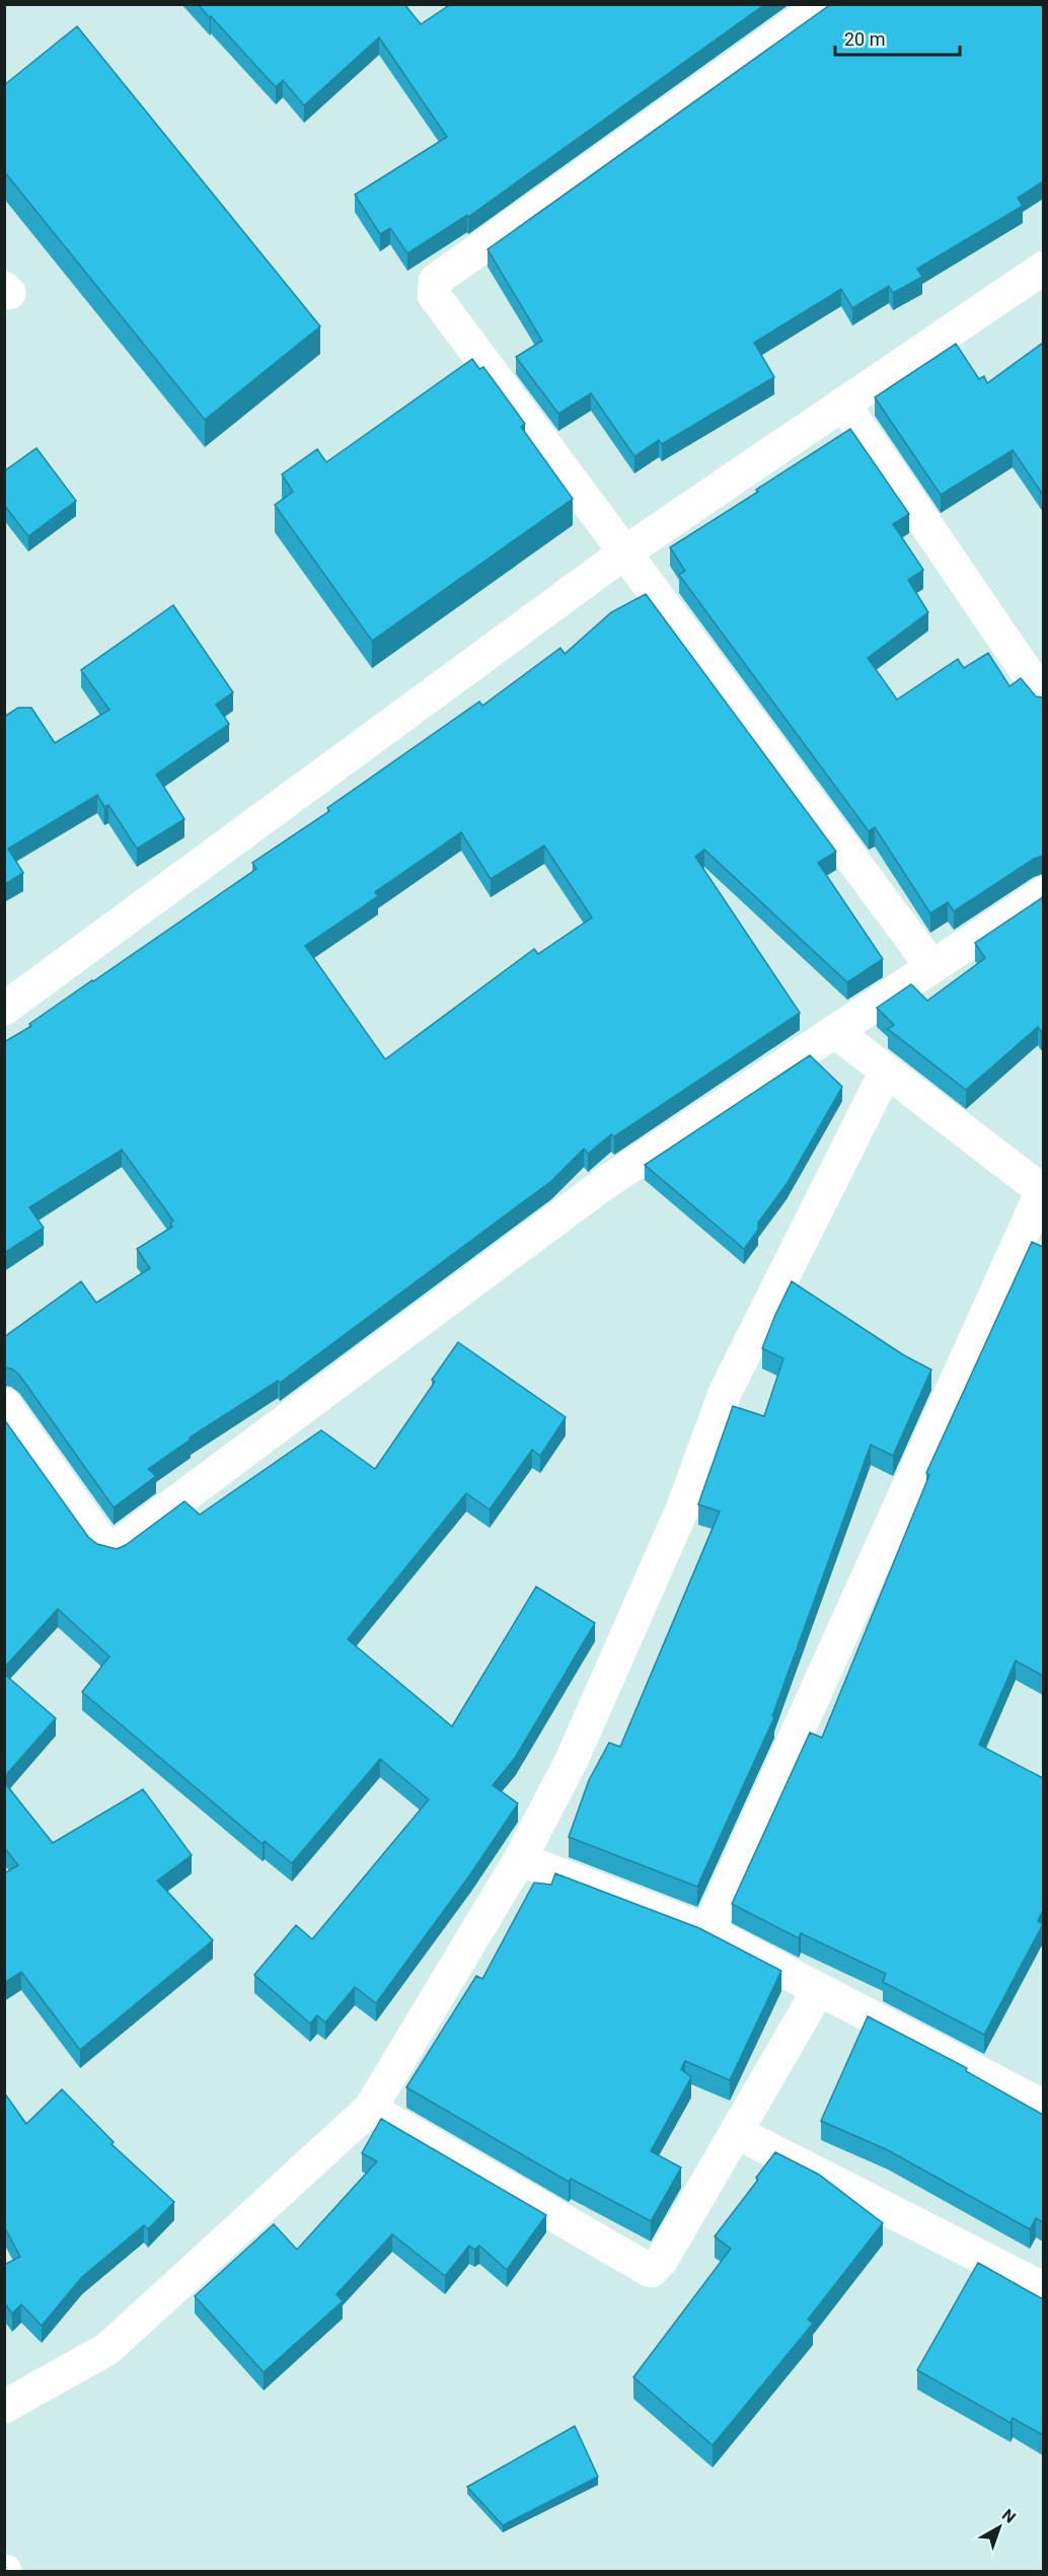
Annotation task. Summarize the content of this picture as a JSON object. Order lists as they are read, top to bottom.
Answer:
{
  "scale_bar": "20 m",
  "north": "top right"
}
